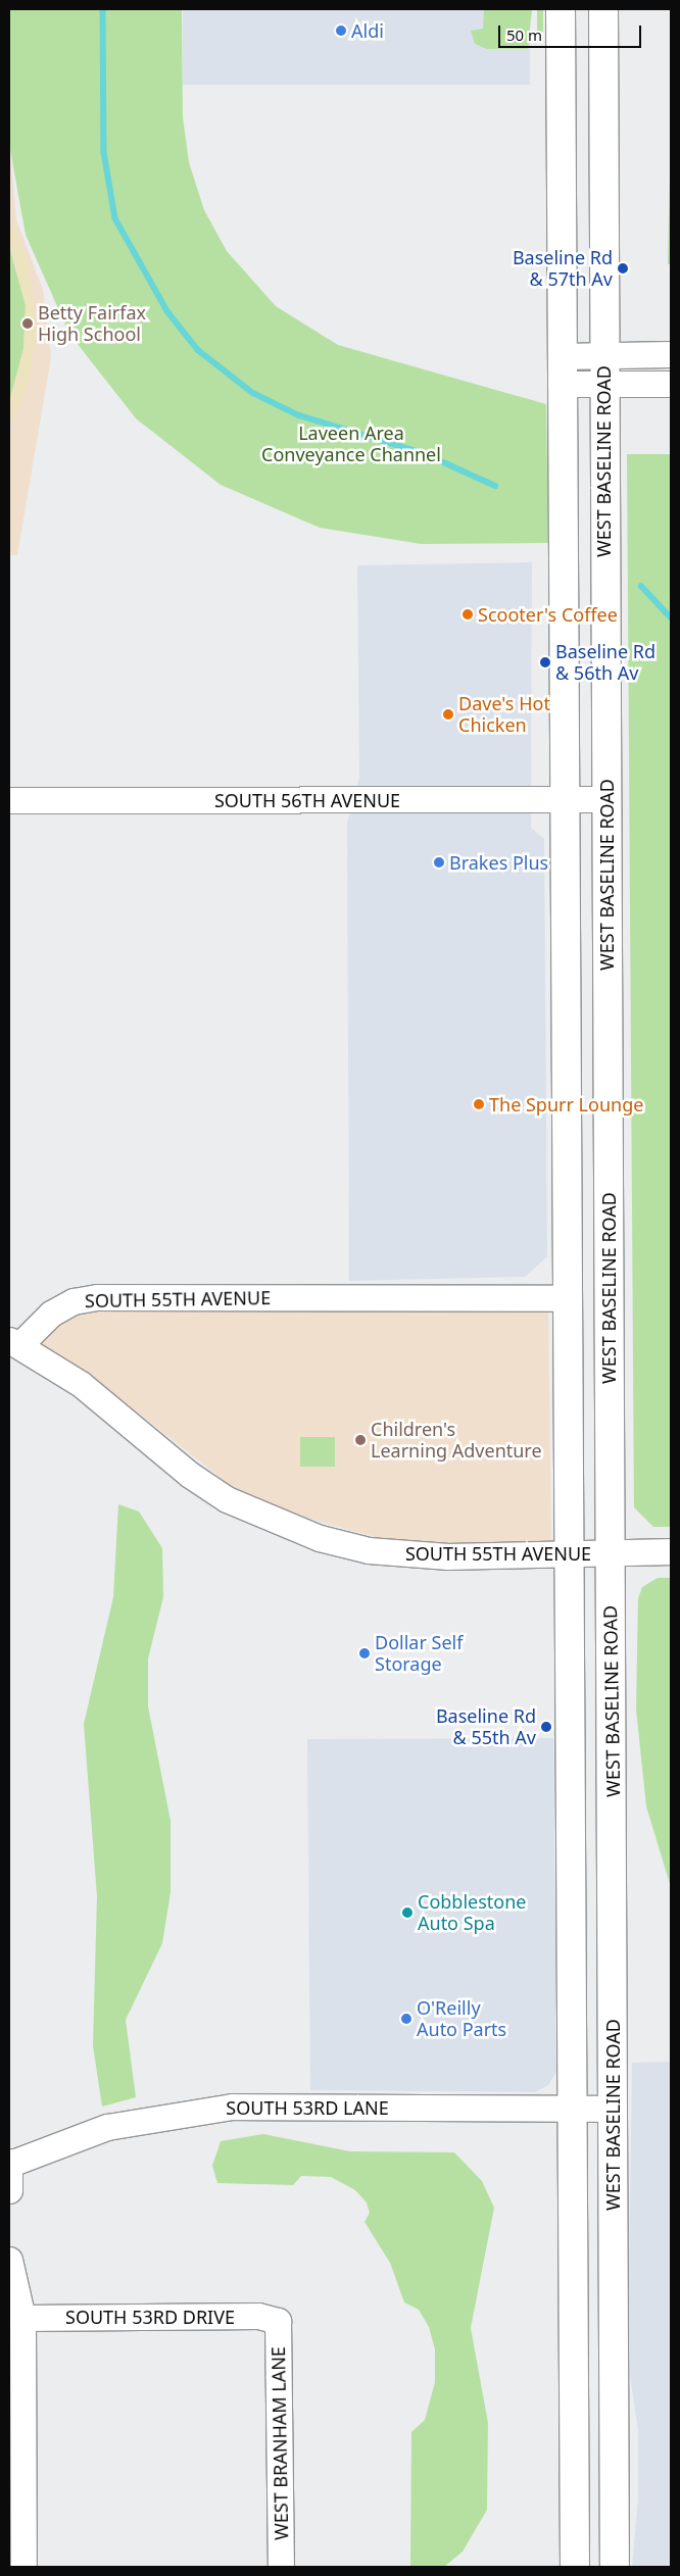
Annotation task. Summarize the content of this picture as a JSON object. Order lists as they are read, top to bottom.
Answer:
{
  "streets": {
    "main road": ["WEST BASELINE ROAD"],
    "street": [
      "SOUTH 56TH AVENUE",
      "SOUTH 55TH AVENUE",
      "SOUTH 53RD LANE",
      "SOUTH 53RD DRIVE",
      "WEST BRANHAM LANE"
    ]
  },
  "crossings": [
    ["WEST BASELINE ROAD", "SOUTH 56TH AVENUE"],
    ["WEST BASELINE ROAD", "SOUTH 55TH AVENUE"],
    ["WEST BASELINE ROAD", "SOUTH 53RD LANE"],
    ["SOUTH 53RD DRIVE", "WEST BRANHAM LANE"]
  ],
  "parks": ["Laveen Area Conveyance Channel"],
  "places": [
    "Aldi",
    "Baseline Rd & 57th Av",
    "Betty Fairfax High School",
    "Scooter's Coffee",
    "Baseline Rd & 56th Av",
    "Dave's Hot Chicken",
    "Brakes Plus",
    "The Spurr Lounge",
    "Children's Learning Adventure",
    "Dollar Self Storage",
    "Baseline Rd & 55th Av",
    "Cobblestone Auto Spa",
    "O'Reilly Auto Parts"
  ],
  "scale_bar": "50 m"
}
